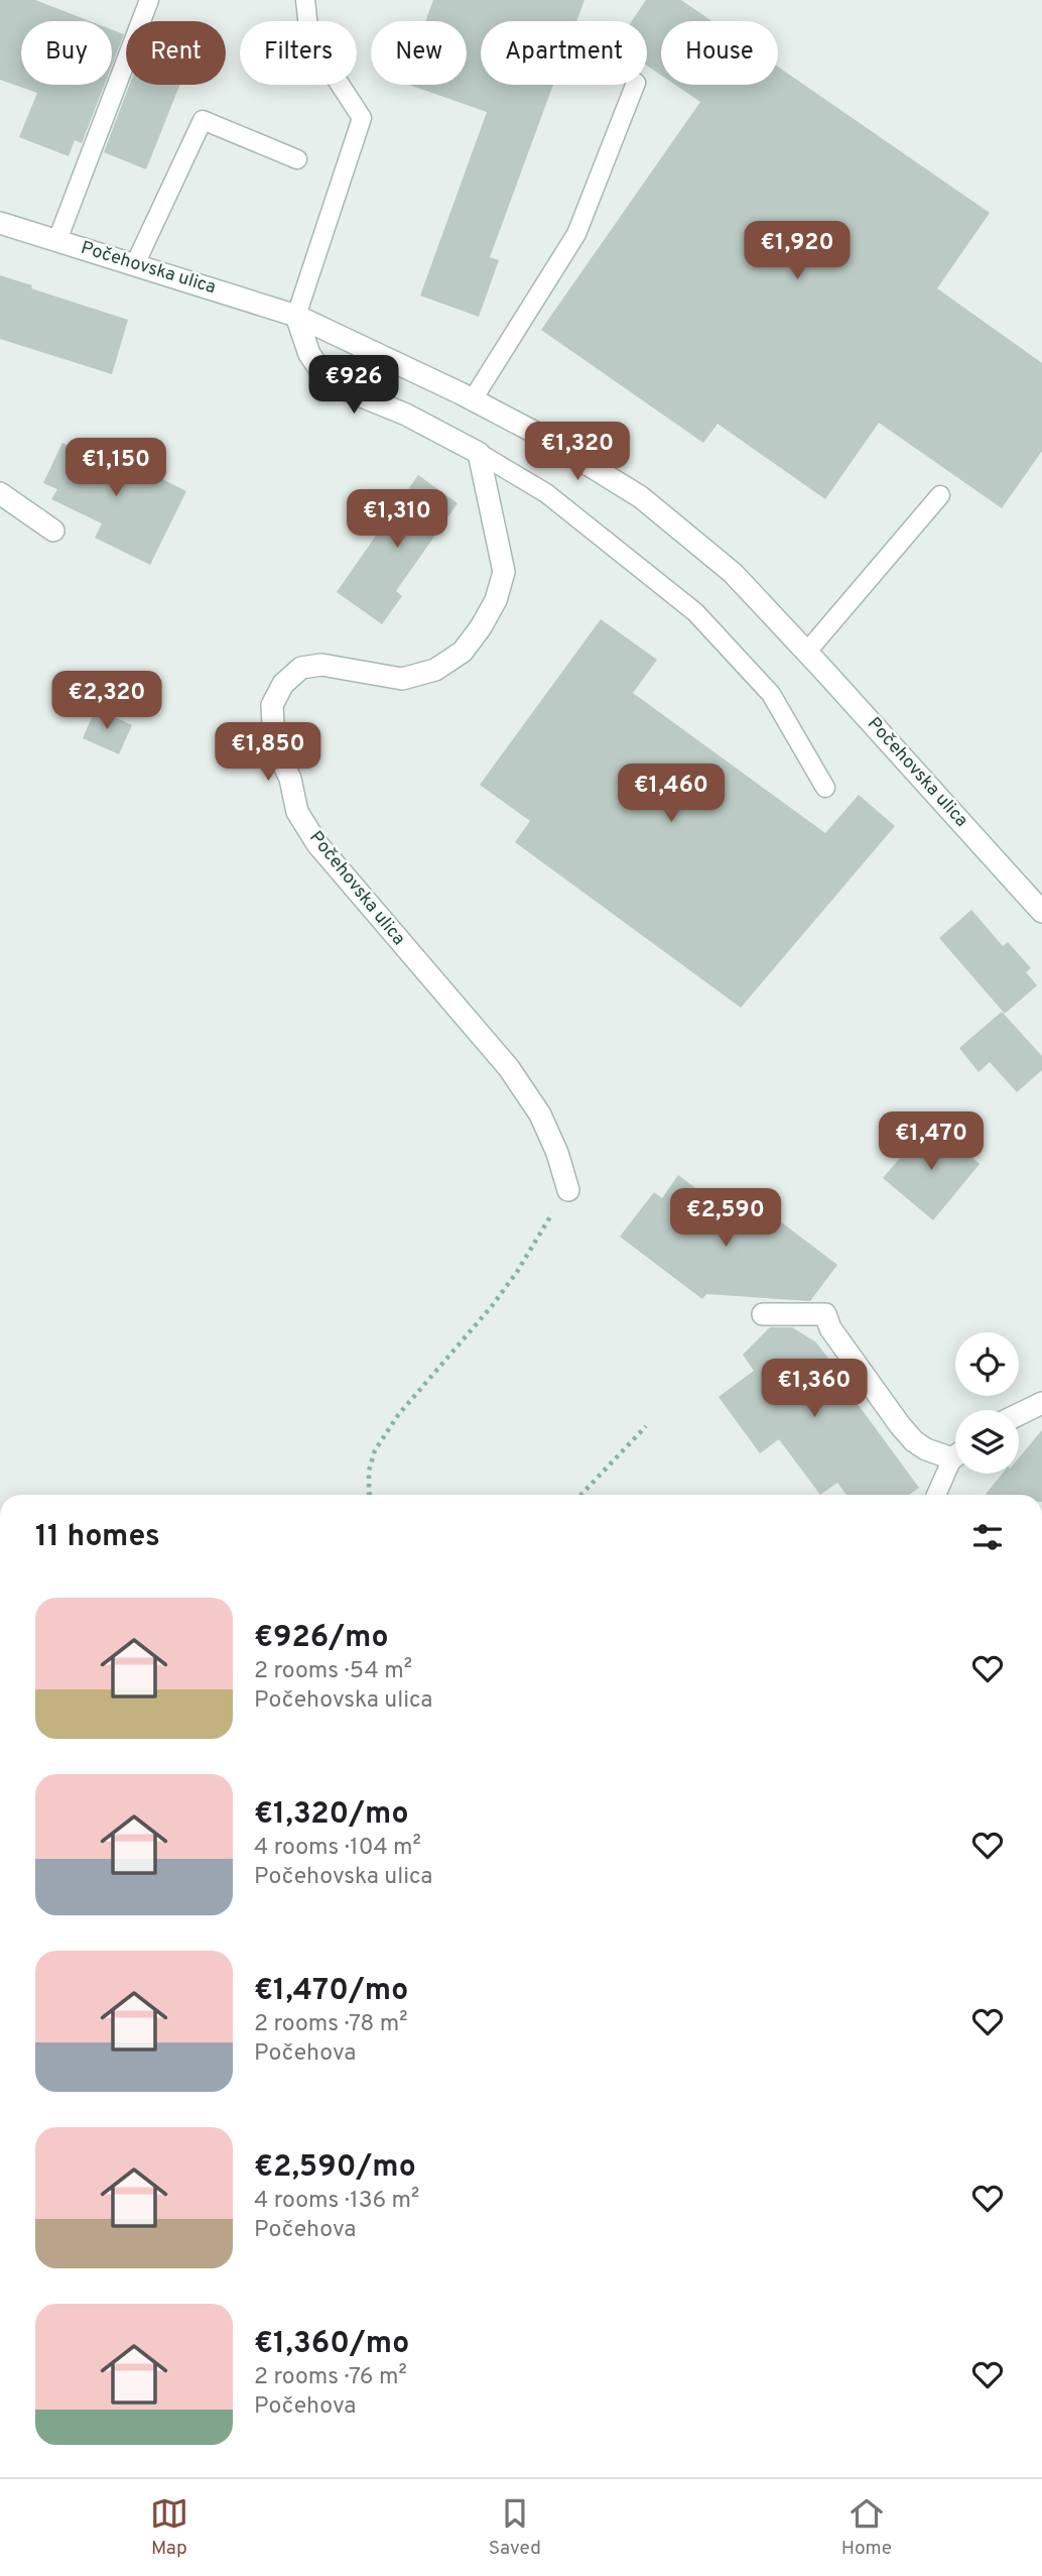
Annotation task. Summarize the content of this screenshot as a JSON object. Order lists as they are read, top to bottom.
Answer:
{
  "streets": {
    "street": ["Počehovska ulica"]
  },
  "page": {
    "chip": [
      "Buy",
      "Rent",
      "Filters",
      "New",
      "Apartment",
      "House"
    ],
    "price": [
      "€1,920",
      "€926",
      "€1,320",
      "€1,150",
      "€1,310",
      "€2,320",
      "€1,850",
      "€1,460",
      "€1,470",
      "€2,590",
      "€1,360"
    ],
    "heading": "11 homes",
    "list": [
      {
        "name": "€926/mo",
        "note": "2 rooms · 54 m² · Počehovska ulica"
      },
      {
        "name": "€1,320/mo",
        "note": "4 rooms · 104 m² · Počehovska ulica"
      },
      {
        "name": "€1,470/mo",
        "note": "2 rooms · 78 m² · Počehova"
      },
      {
        "name": "€2,590/mo",
        "note": "4 rooms · 136 m² · Počehova"
      },
      {
        "name": "€1,360/mo",
        "note": "2 rooms · 76 m² · Počehova"
      }
    ],
    "tabs": ["Map", "Saved", "Home"]
  }
}
